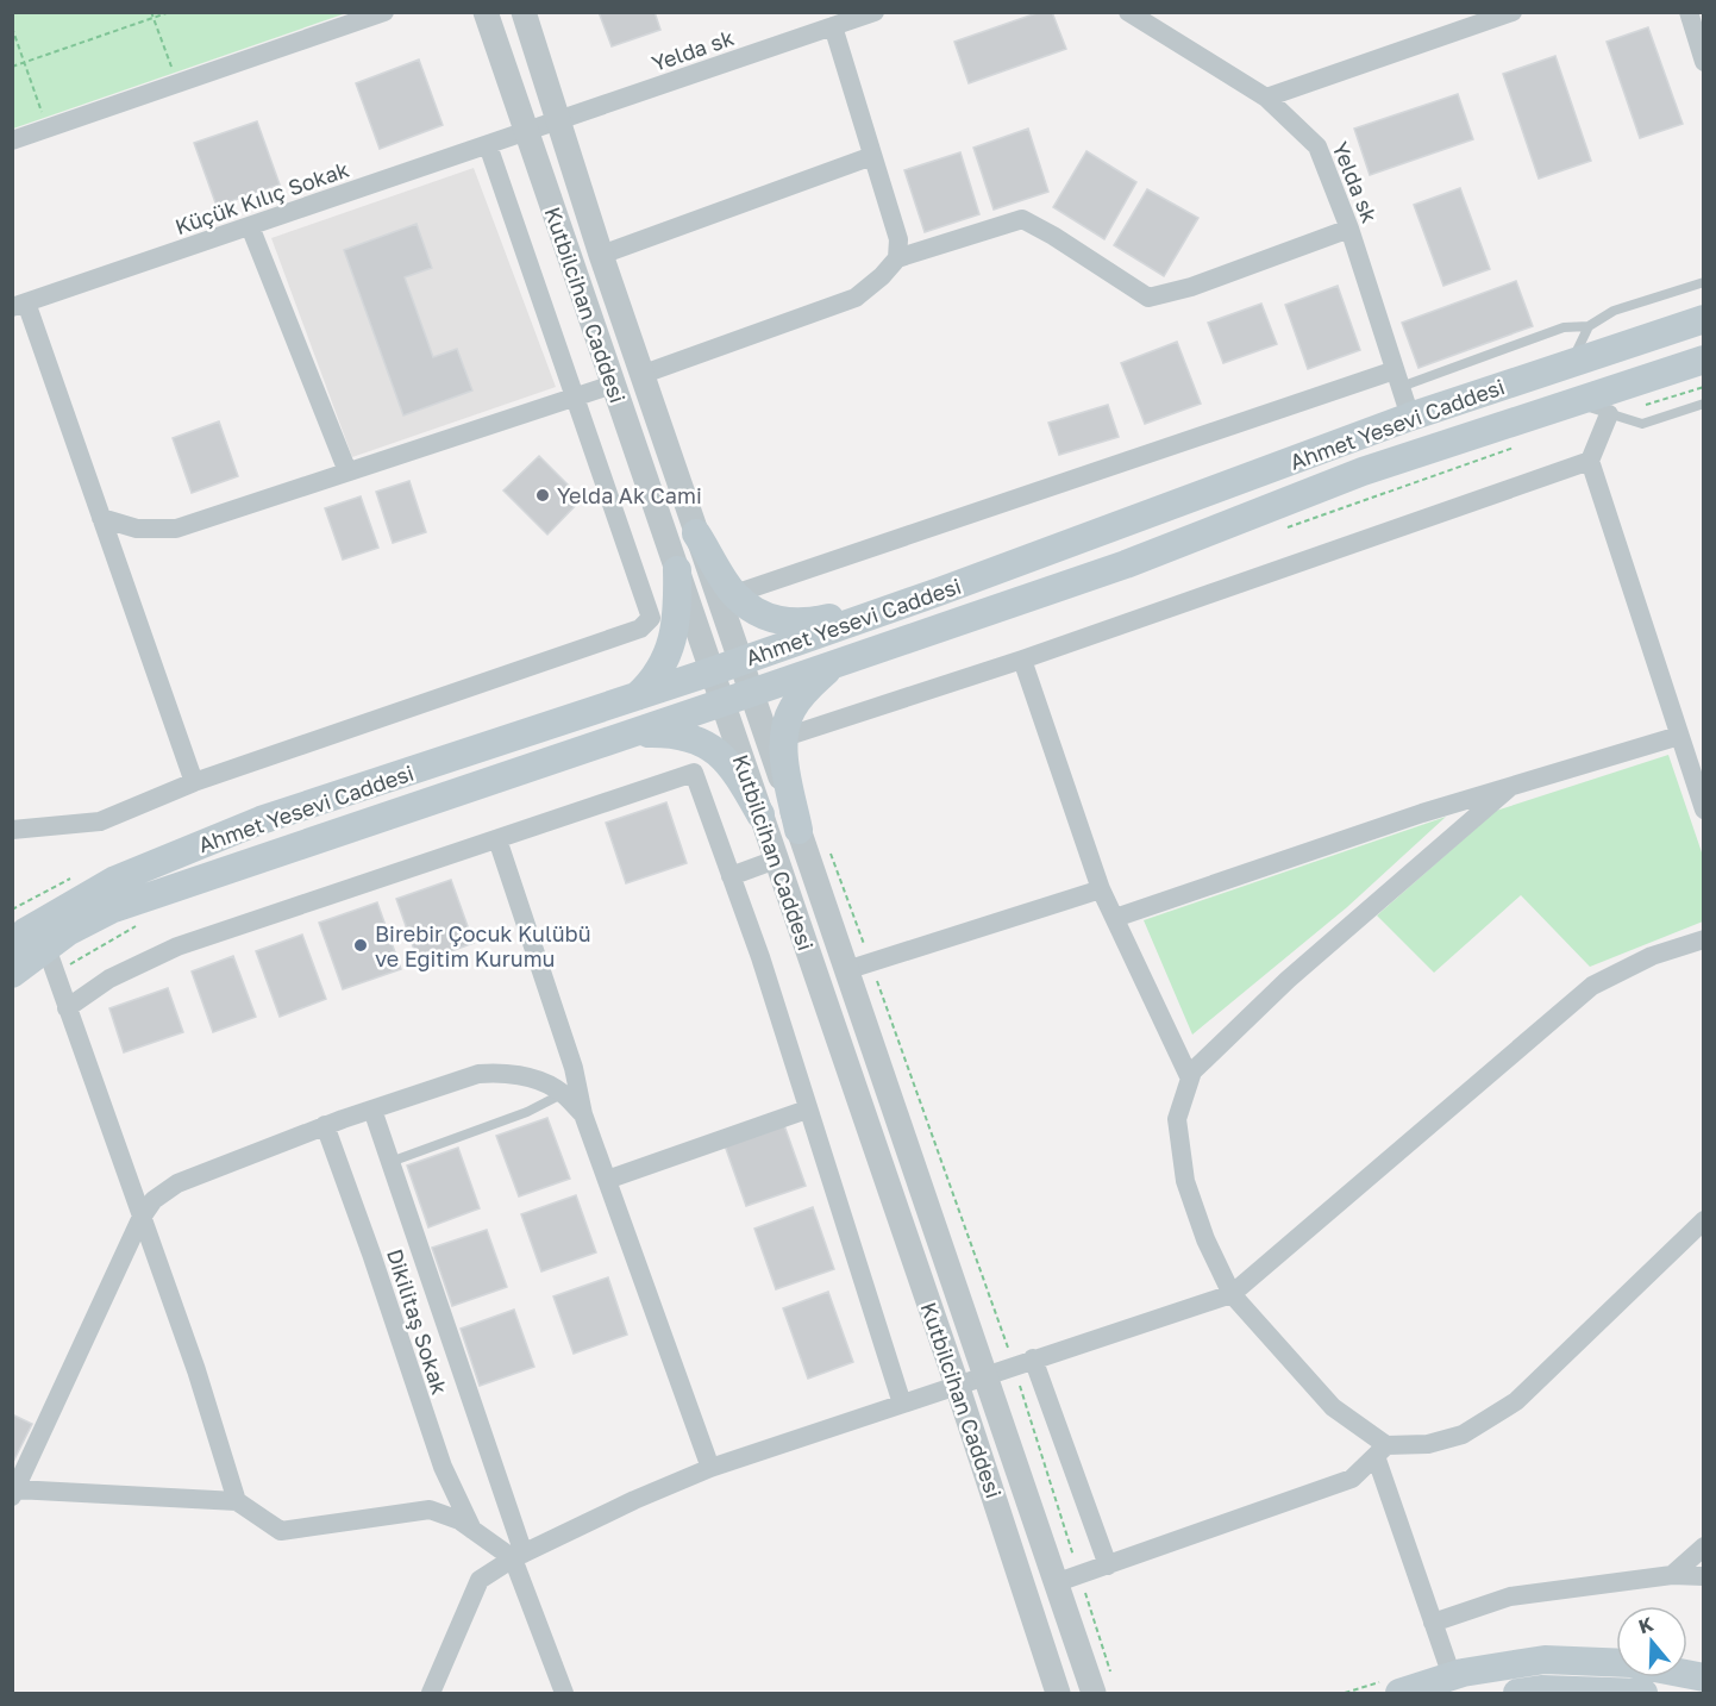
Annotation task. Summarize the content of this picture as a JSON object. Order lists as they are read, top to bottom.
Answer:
{
  "streets": {
    "main road": ["Ahmet Yesevi Caddesi"],
    "street": [
      "Yelda sk",
      "Küçük Kılıç Sokak",
      "Kutbilcihan Caddesi",
      "Dikilitaş Sokak"
    ]
  },
  "crossings": [
    ["Yelda sk", "Küçük Kılıç Sokak"],
    ["Yelda sk", "Kutbilcihan Caddesi"],
    ["Yelda sk", "Ahmet Yesevi Caddesi"],
    ["Küçük Kılıç Sokak", "Kutbilcihan Caddesi"],
    ["Kutbilcihan Caddesi", "Ahmet Yesevi Caddesi"]
  ],
  "places": ["Yelda Ak Cami", "Birebir Çocuk Kulübü ve Eğitim Kurumu"],
  "north": "top"
}
